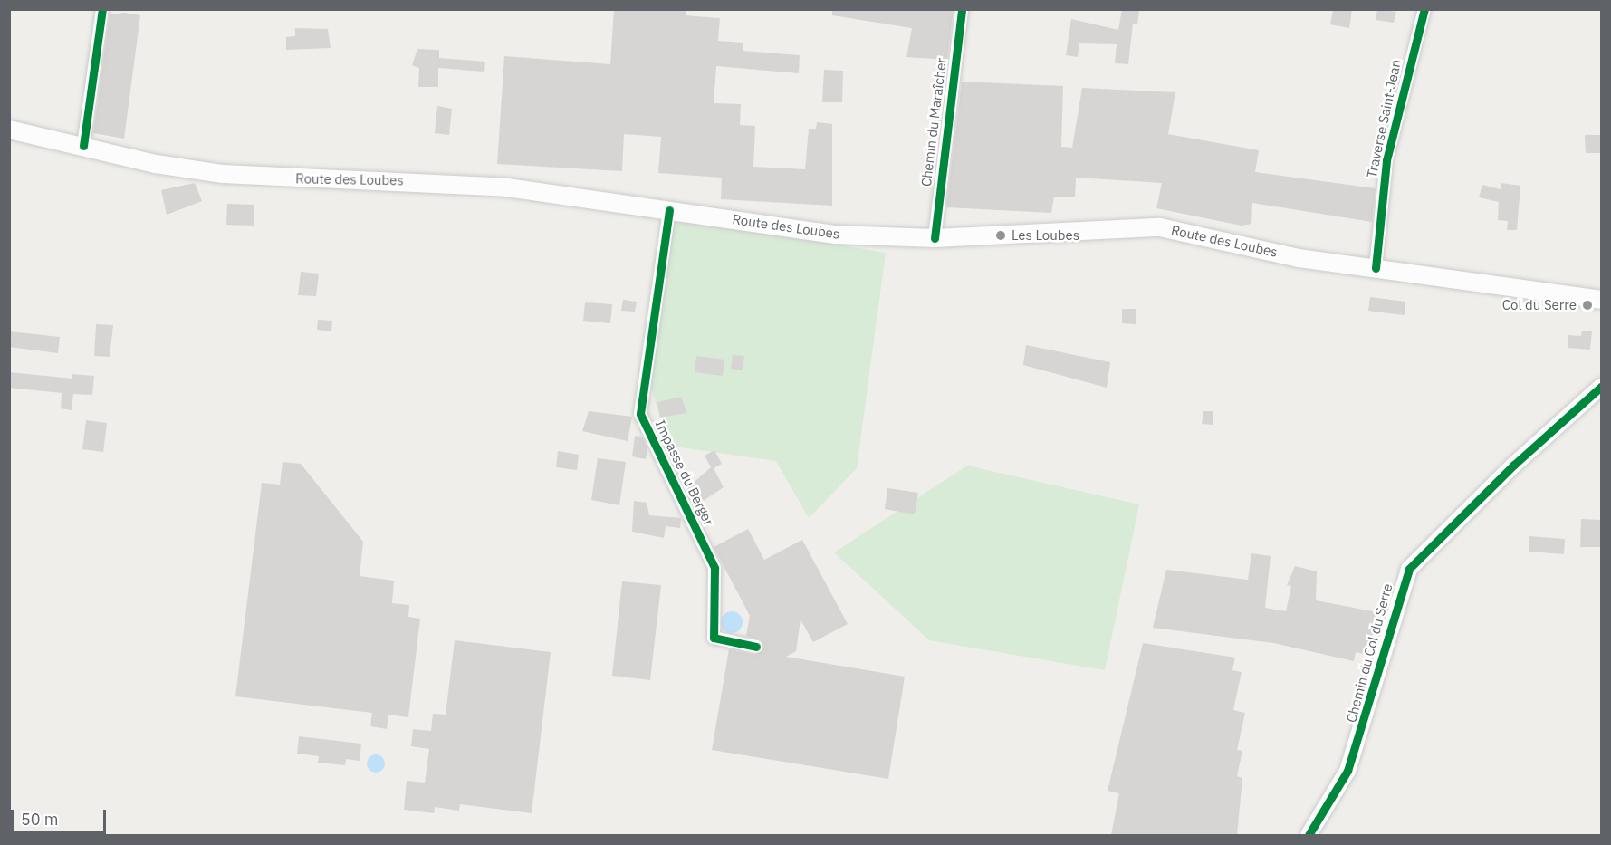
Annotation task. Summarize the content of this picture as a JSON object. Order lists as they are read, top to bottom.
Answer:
{
  "streets": {
    "main road": ["Route des Loubes"],
    "street": [
      "Traverse Saint-Jean",
      "Chemin du Maraîcher",
      "Impasse du Berger",
      "Chemin du Col du Serre"
    ]
  },
  "crossings": [
    ["Traverse Saint-Jean", "Route des Loubes"],
    ["Chemin du Maraîcher", "Route des Loubes"],
    ["Route des Loubes", "Impasse du Berger"]
  ],
  "places": ["Les Loubes", "Col du Serre"],
  "scale_bar": "50 m"
}
